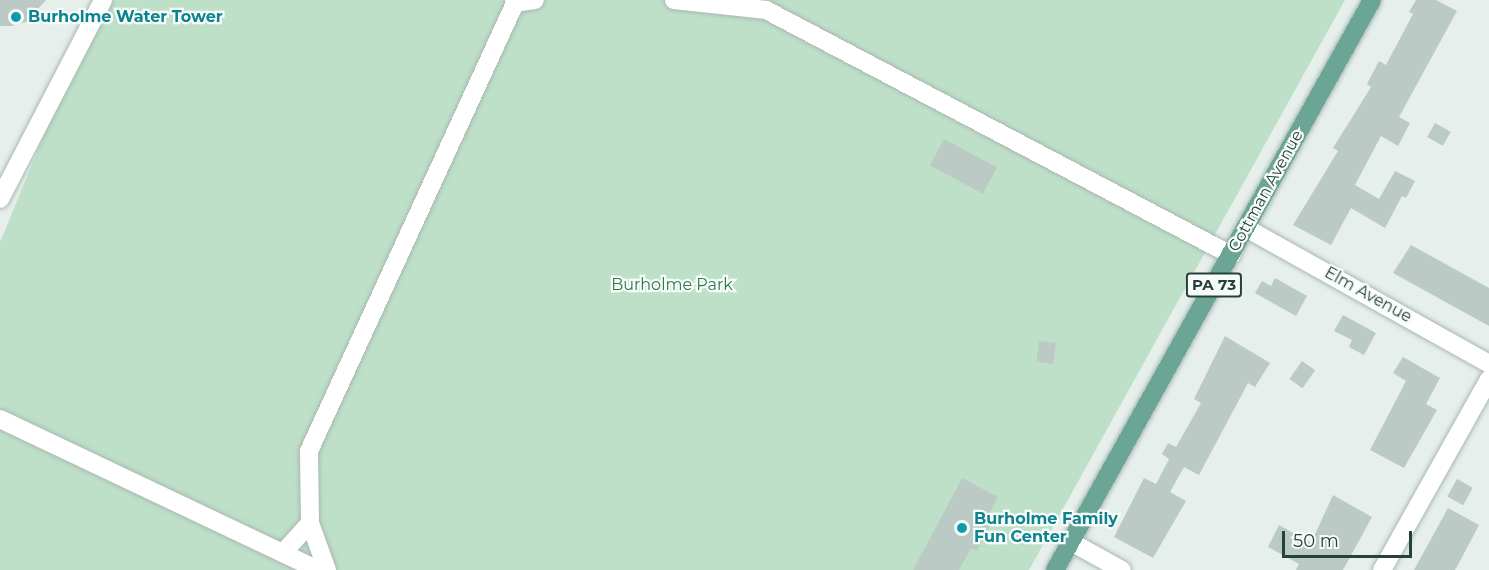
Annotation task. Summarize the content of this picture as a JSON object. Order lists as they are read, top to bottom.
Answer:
{
  "streets": {
    "main road": ["Cottman Avenue", "PA 73"],
    "street": ["Elm Avenue"]
  },
  "crossings": [
    ["Cottman Avenue", "Elm Avenue"]
  ],
  "parks": ["Burholme Park"],
  "places": ["Burholme Water Tower", "Burholme Family Fun Center"],
  "scale_bar": "50 m"
}
